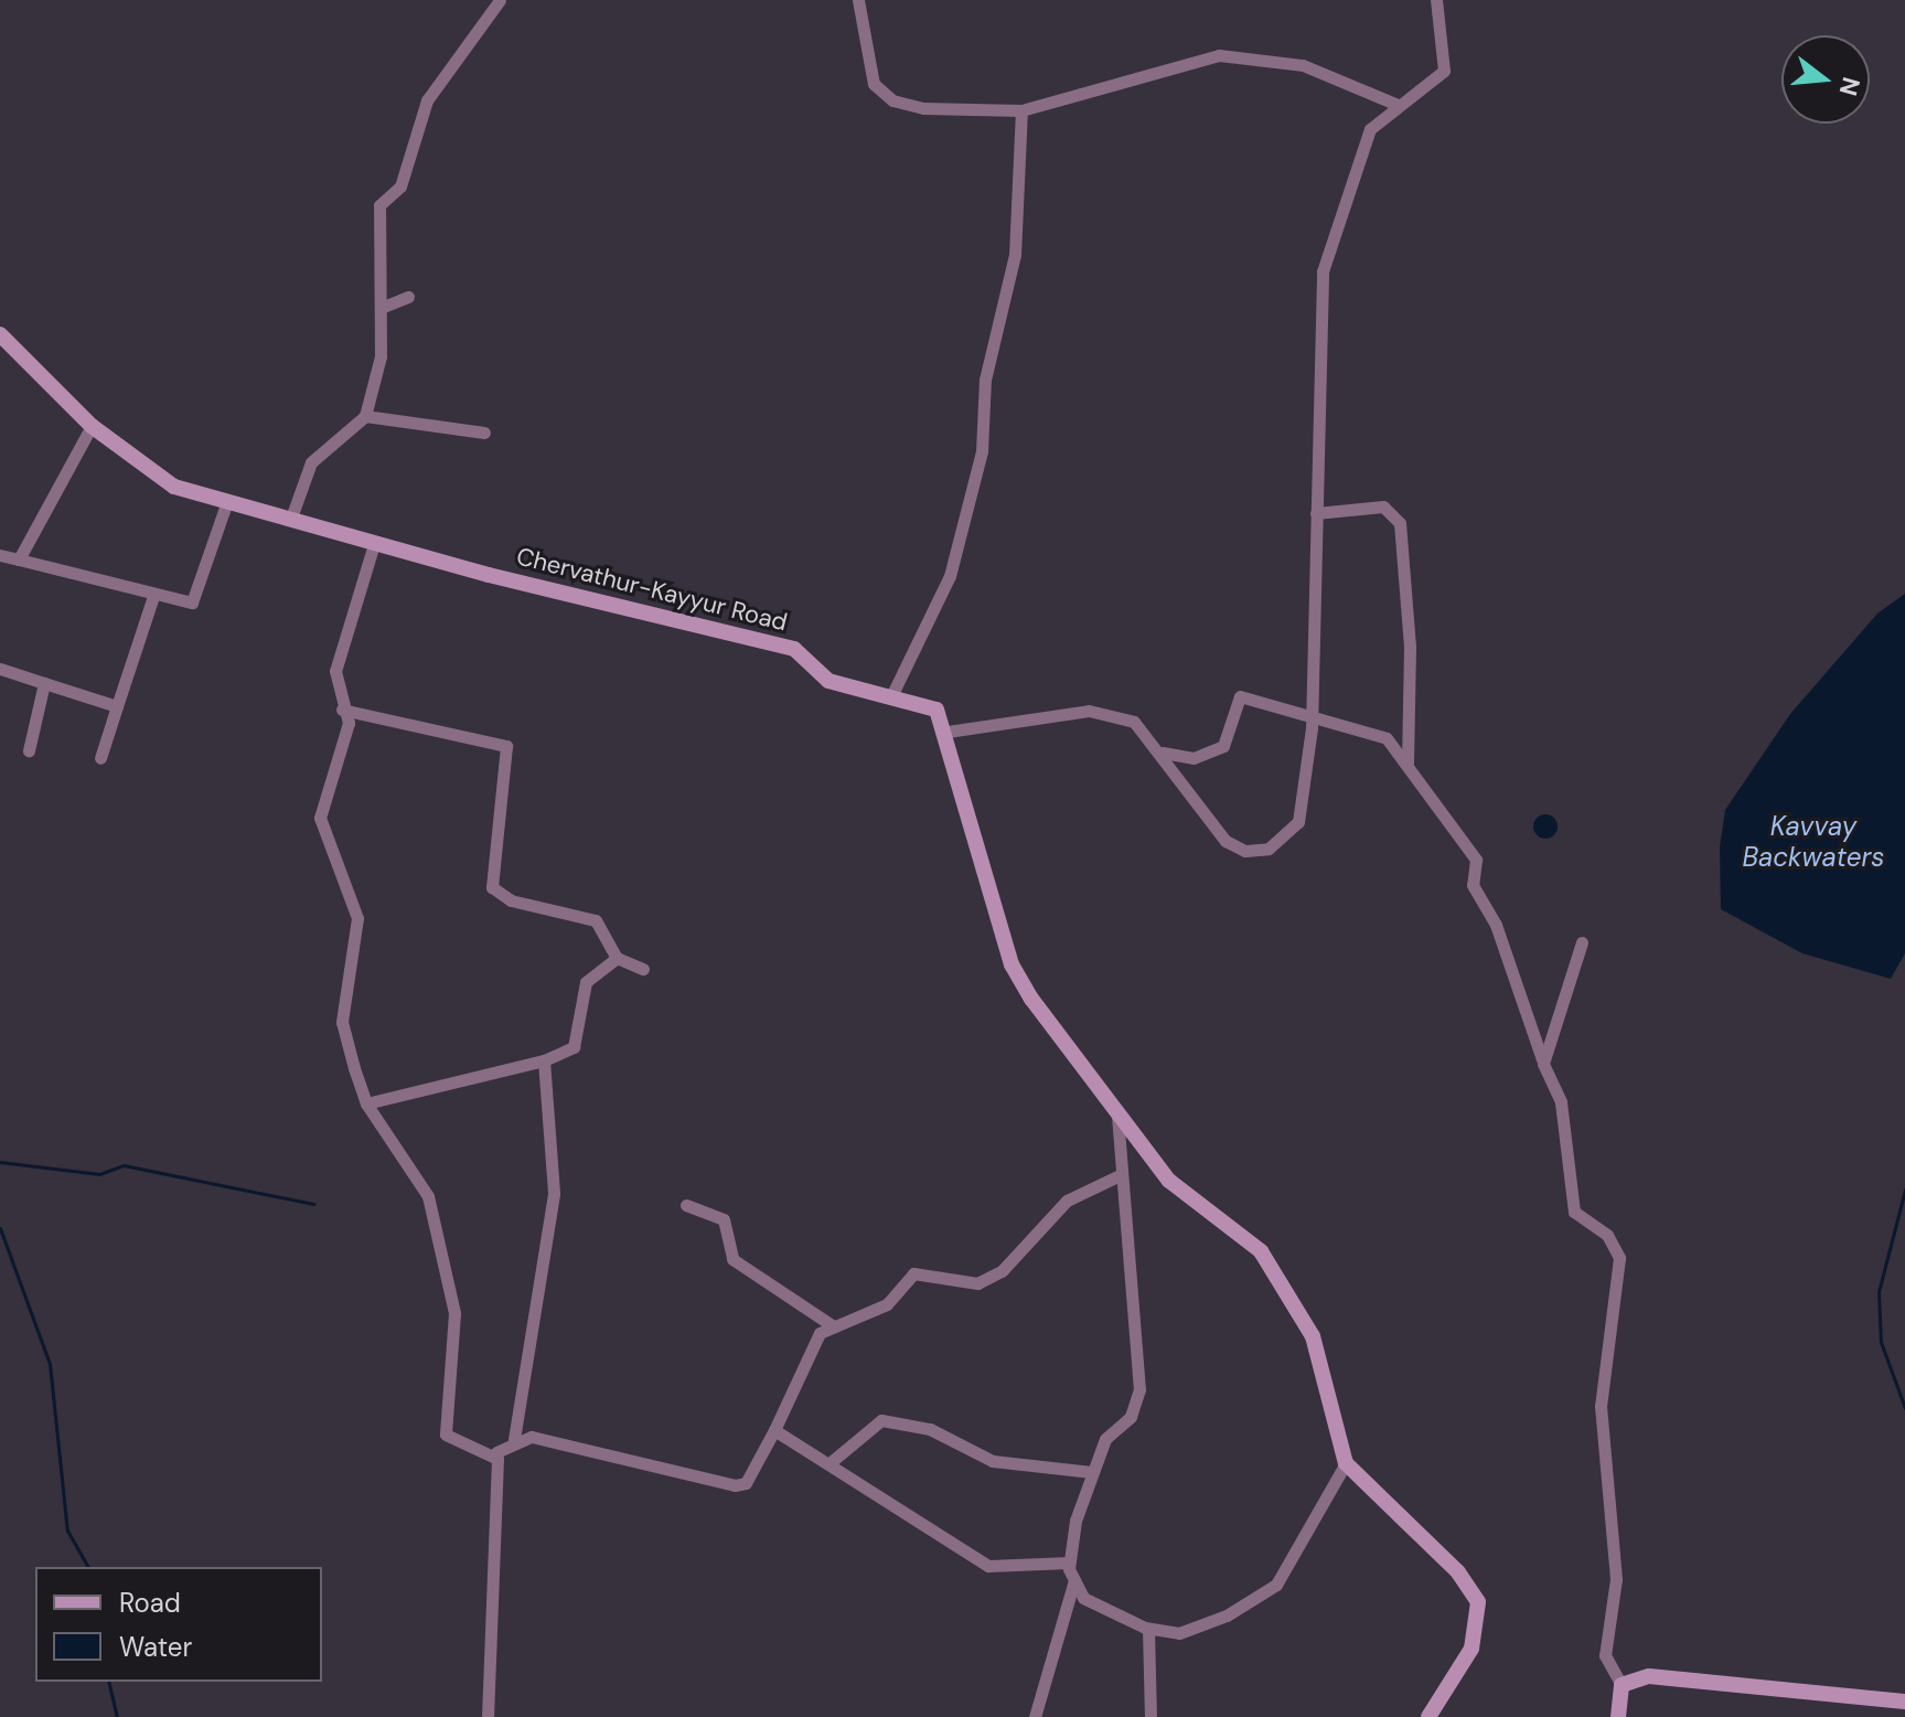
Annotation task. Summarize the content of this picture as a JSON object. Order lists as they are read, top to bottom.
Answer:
{
  "streets": {
    "main road": ["Chervathur-Kayyur Road"]
  },
  "water": ["Kavvay Backwaters"],
  "legend": ["Road", "Water"],
  "north": "right"
}
